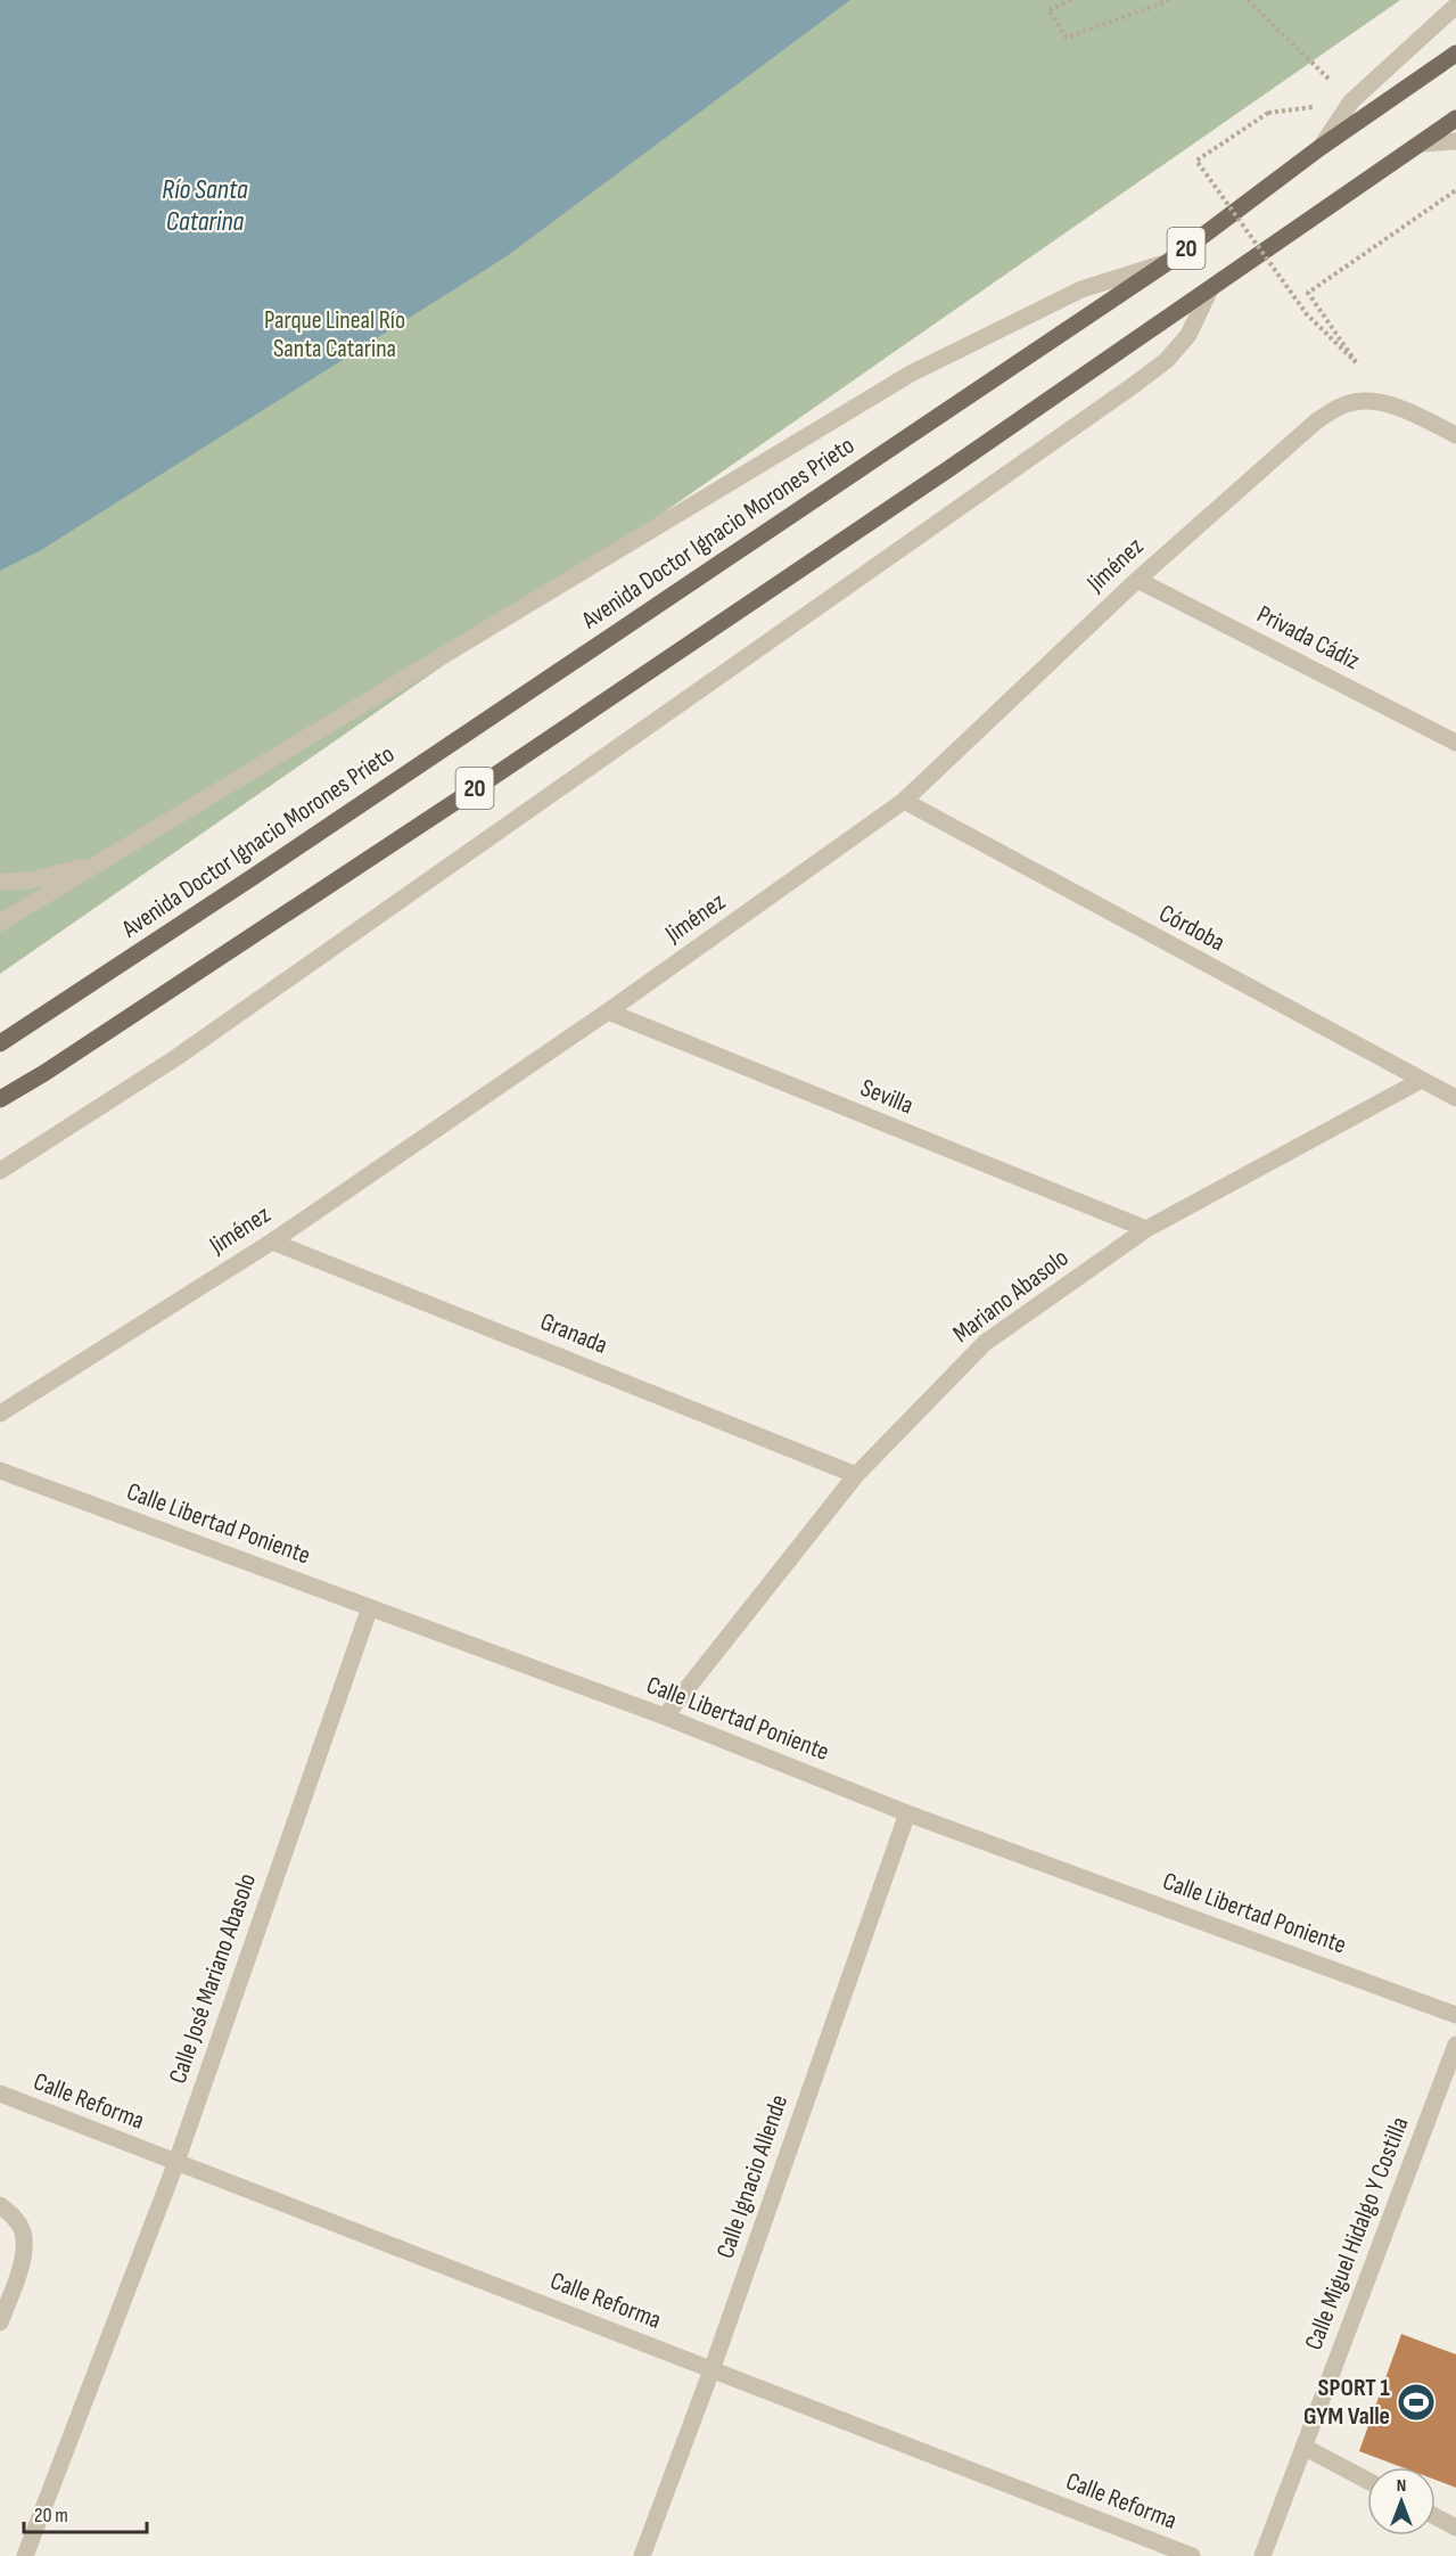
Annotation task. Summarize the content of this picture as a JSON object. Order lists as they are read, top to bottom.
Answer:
{
  "streets": {
    "main road": ["20", "Avenida Doctor Ignacio Morones Prieto"],
    "street": [
      "Jiménez",
      "Privada Cádiz",
      "Córdoba",
      "Sevilla",
      "Mariano Abasolo",
      "Granada",
      "Calle Libertad Poniente",
      "Calle José Mariano Abasolo",
      "Calle Reforma",
      "Calle Ignacio Allende",
      "Calle Miguel Hidalgo Y Costilla"
    ]
  },
  "crossings": [
    ["20", "Avenida Doctor Ignacio Morones Prieto"],
    ["Jiménez", "Privada Cádiz"],
    ["Jiménez", "Córdoba"],
    ["Jiménez", "Sevilla"],
    ["Jiménez", "Granada"],
    ["Córdoba", "Mariano Abasolo"],
    ["Sevilla", "Mariano Abasolo"],
    ["Mariano Abasolo", "Granada"],
    ["Mariano Abasolo", "Calle Libertad Poniente"],
    ["Calle Libertad Poniente", "Calle José Mariano Abasolo"],
    ["Calle Libertad Poniente", "Calle Ignacio Allende"],
    ["Calle José Mariano Abasolo", "Calle Reforma"],
    ["Calle Reforma", "Calle Ignacio Allende"]
  ],
  "water": ["Río Santa Catarina"],
  "parks": ["Parque Lineal Río Santa Catarina"],
  "places": {
    "sports": ["SPORT 1 GYM Valle"]
  },
  "scale_bar": "20 m",
  "north": "top"
}
